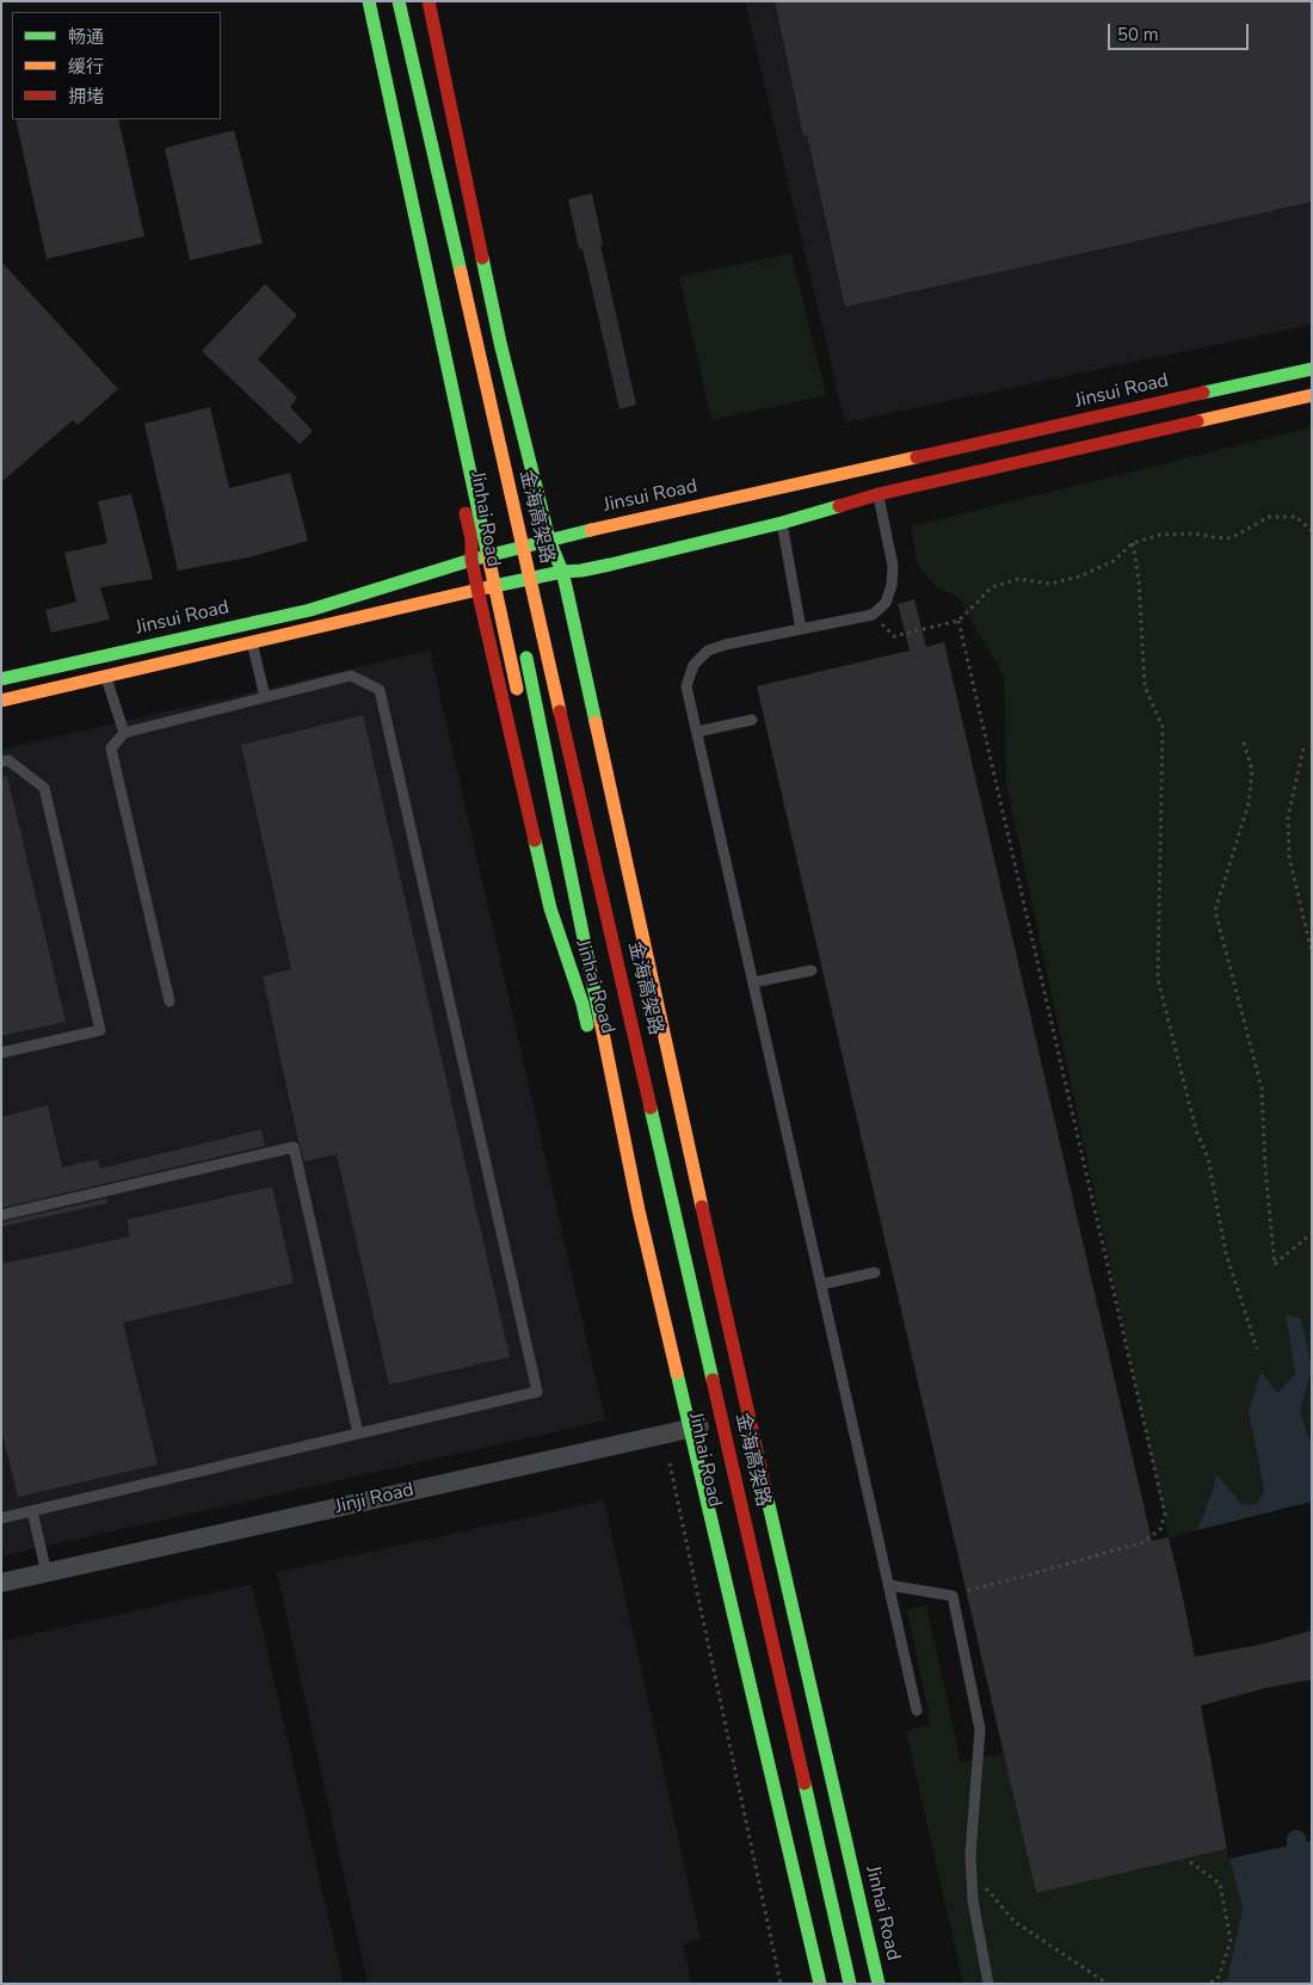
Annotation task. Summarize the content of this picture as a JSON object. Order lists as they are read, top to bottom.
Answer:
{
  "streets": {
    "main road": ["Jinsui Road", "金海高架路", "Jinhai Road"],
    "street": ["Jinji Road"]
  },
  "crossings": [
    ["Jinsui Road", "Jinhai Road"],
    ["Jinhai Road", "Jinji Road"]
  ],
  "legend": ["畅通", "缓行", "拥堵"],
  "scale_bar": "50 m"
}
